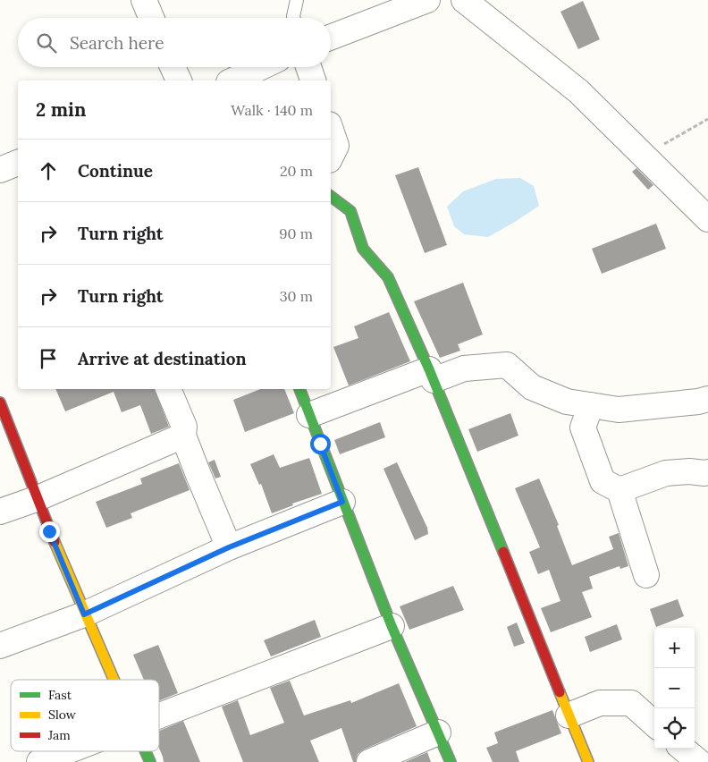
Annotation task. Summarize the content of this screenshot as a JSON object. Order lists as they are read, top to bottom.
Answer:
{
  "legend": ["Fast", "Slow", "Jam"],
  "page": {
    "search": "Search here",
    "heading": ["2 min", "Walk · 140 m"],
    "list": [
      ["Continue", "20 m"],
      ["Turn right", "90 m"],
      ["Turn right", "30 m"],
      "Arrive at destination"
    ],
    "map_buttons": ["+", "−"]
  }
}
